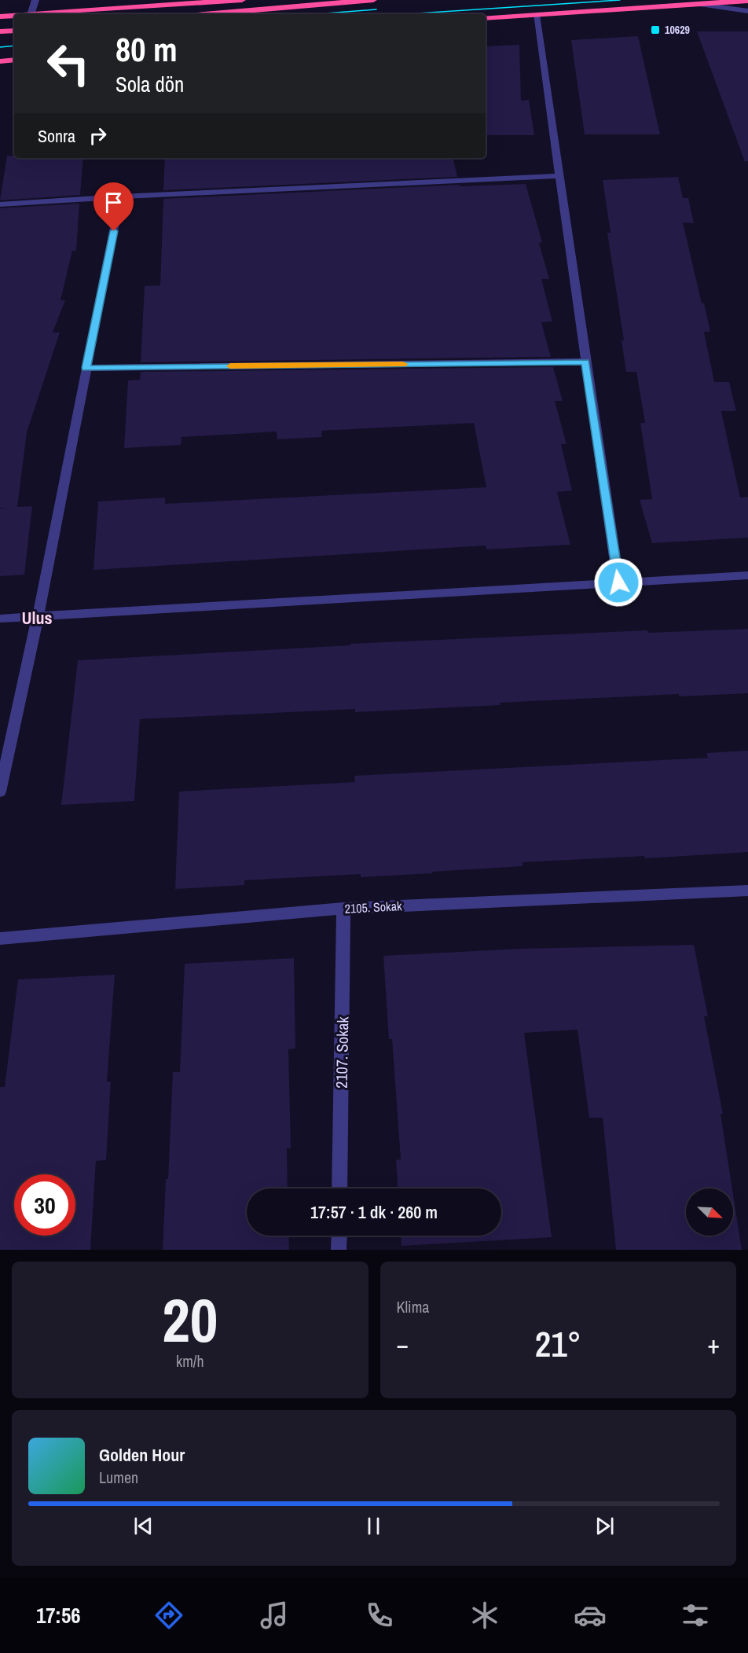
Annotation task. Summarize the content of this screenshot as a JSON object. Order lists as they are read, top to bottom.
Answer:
{
  "streets": {
    "street": ["2105. Sokak", "2107. Sokak"]
  },
  "crossings": [
    ["2105. Sokak", "2107. Sokak"]
  ],
  "districts": ["Ulus"],
  "places": {
    "transit": ["10629"]
  },
  "north": "bottom right",
  "page": {
    "turn": ["80 m", "Sola dön"],
    "then": "Sonra",
    "limit": "30",
    "trip": "17:57 · 1 dk · 260 m",
    "tile": [
      ["20", "km/h"],
      "Klima"
    ],
    "heat": ["−", "21°", "+"],
    "song": ["Golden Hour", "Lumen"],
    "tabs": "17:56"
  }
}
